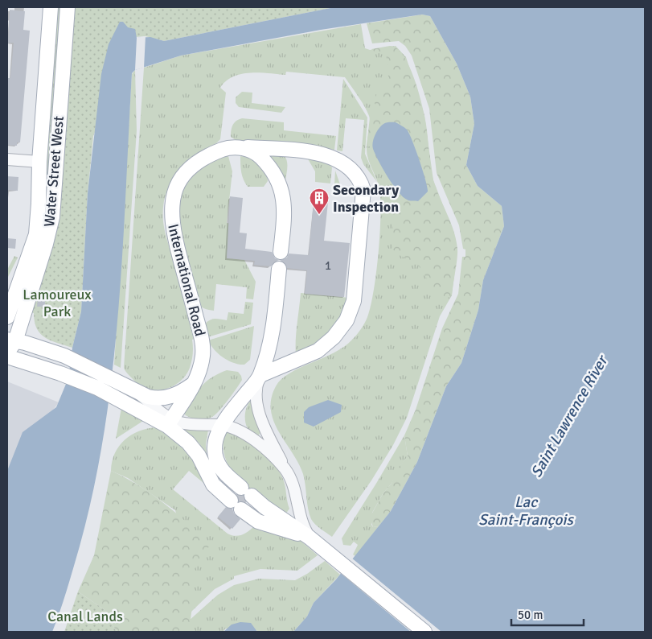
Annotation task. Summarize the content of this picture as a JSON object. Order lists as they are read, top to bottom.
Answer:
{
  "streets": {
    "main road": ["Water Street West", "International Road"]
  },
  "water": ["Saint Lawrence River", "Lac Saint-François"],
  "parks": ["Lamoureux Park", "Canal Lands"],
  "places": {
    "building": ["Secondary Inspection"]
  },
  "house_numbers": ["1"],
  "scale_bar": "50 m"
}
